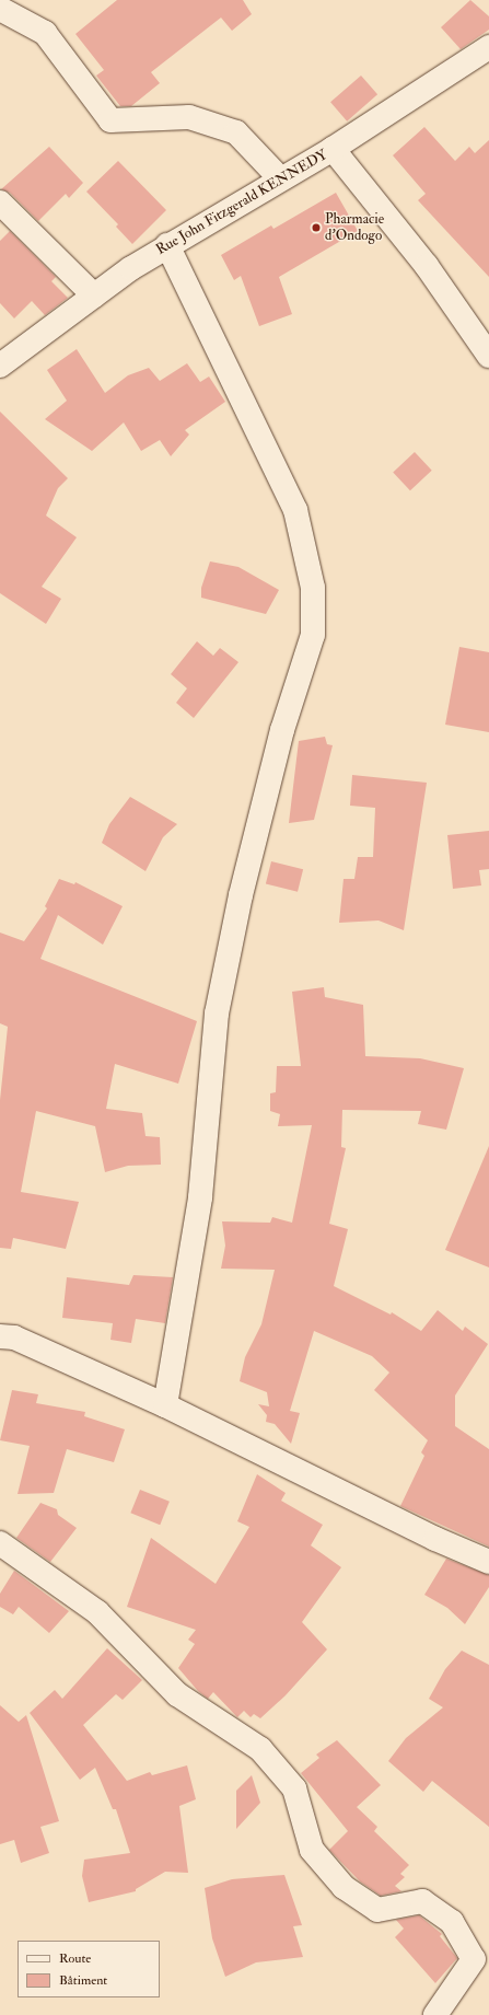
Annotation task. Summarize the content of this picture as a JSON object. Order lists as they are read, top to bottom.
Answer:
{
  "streets": {
    "street": ["Rue John Fitzgerald KENNEDY"]
  },
  "places": ["Pharmacie d'Ondogo"],
  "legend": ["Route", "Bâtiment"]
}
